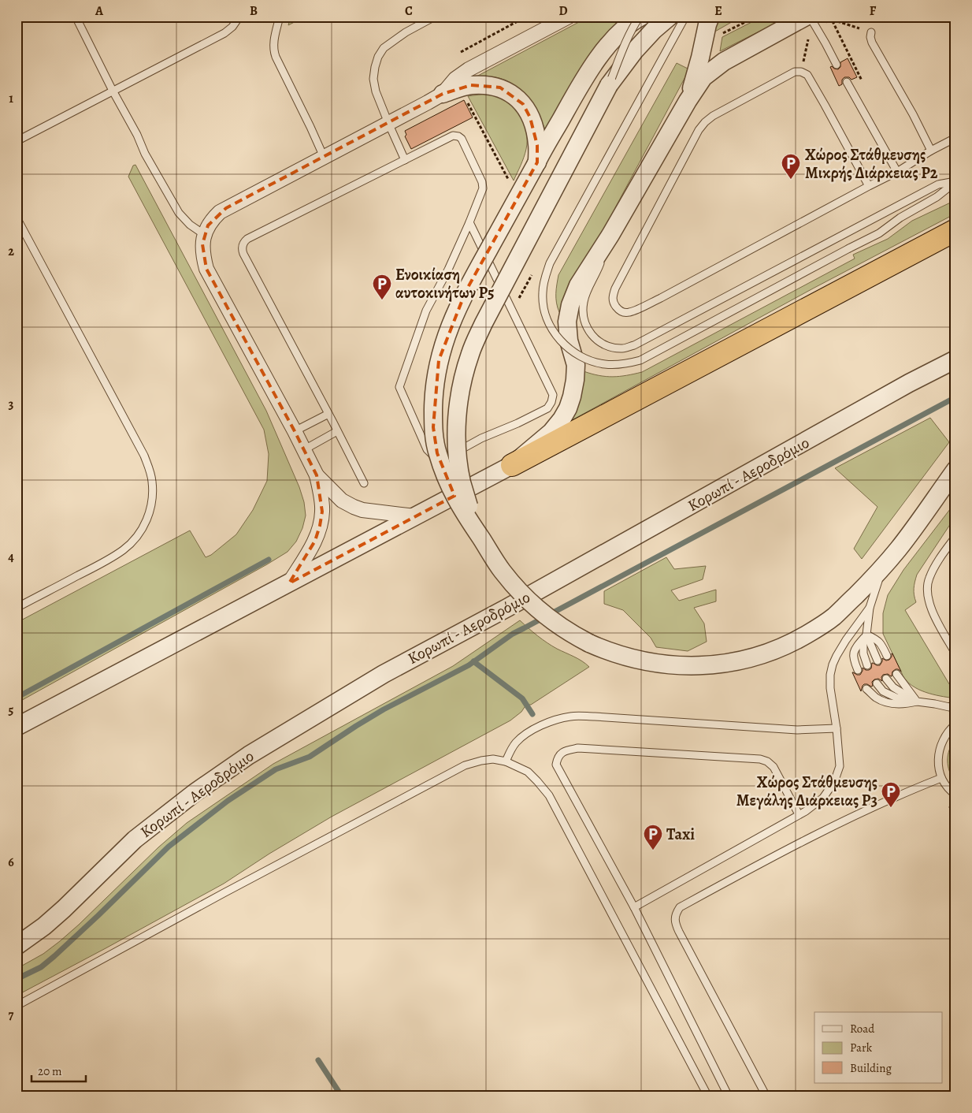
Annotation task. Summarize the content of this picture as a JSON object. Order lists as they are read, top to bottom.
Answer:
{
  "streets": {
    "street": ["Κορωπί - Αεροδρόμιο"]
  },
  "places": {
    "parking": [
      "Χώρος Στάθμευσης Μικρής Διάρκειας P2",
      "Ενοικίαση αυτοκινήτων P5",
      "Χώρος Στάθμευσης Μεγάλης Διάρκειας P3",
      "Taxi"
    ]
  },
  "legend": ["Road", "Park", "Building"],
  "scale_bar": "20 m",
  "grid": {
    "columns": [
      "A",
      "B",
      "C",
      "D",
      "E",
      "F"
    ],
    "rows": [
      "1",
      "2",
      "3",
      "4",
      "5",
      "6",
      "7"
    ]
  }
}
